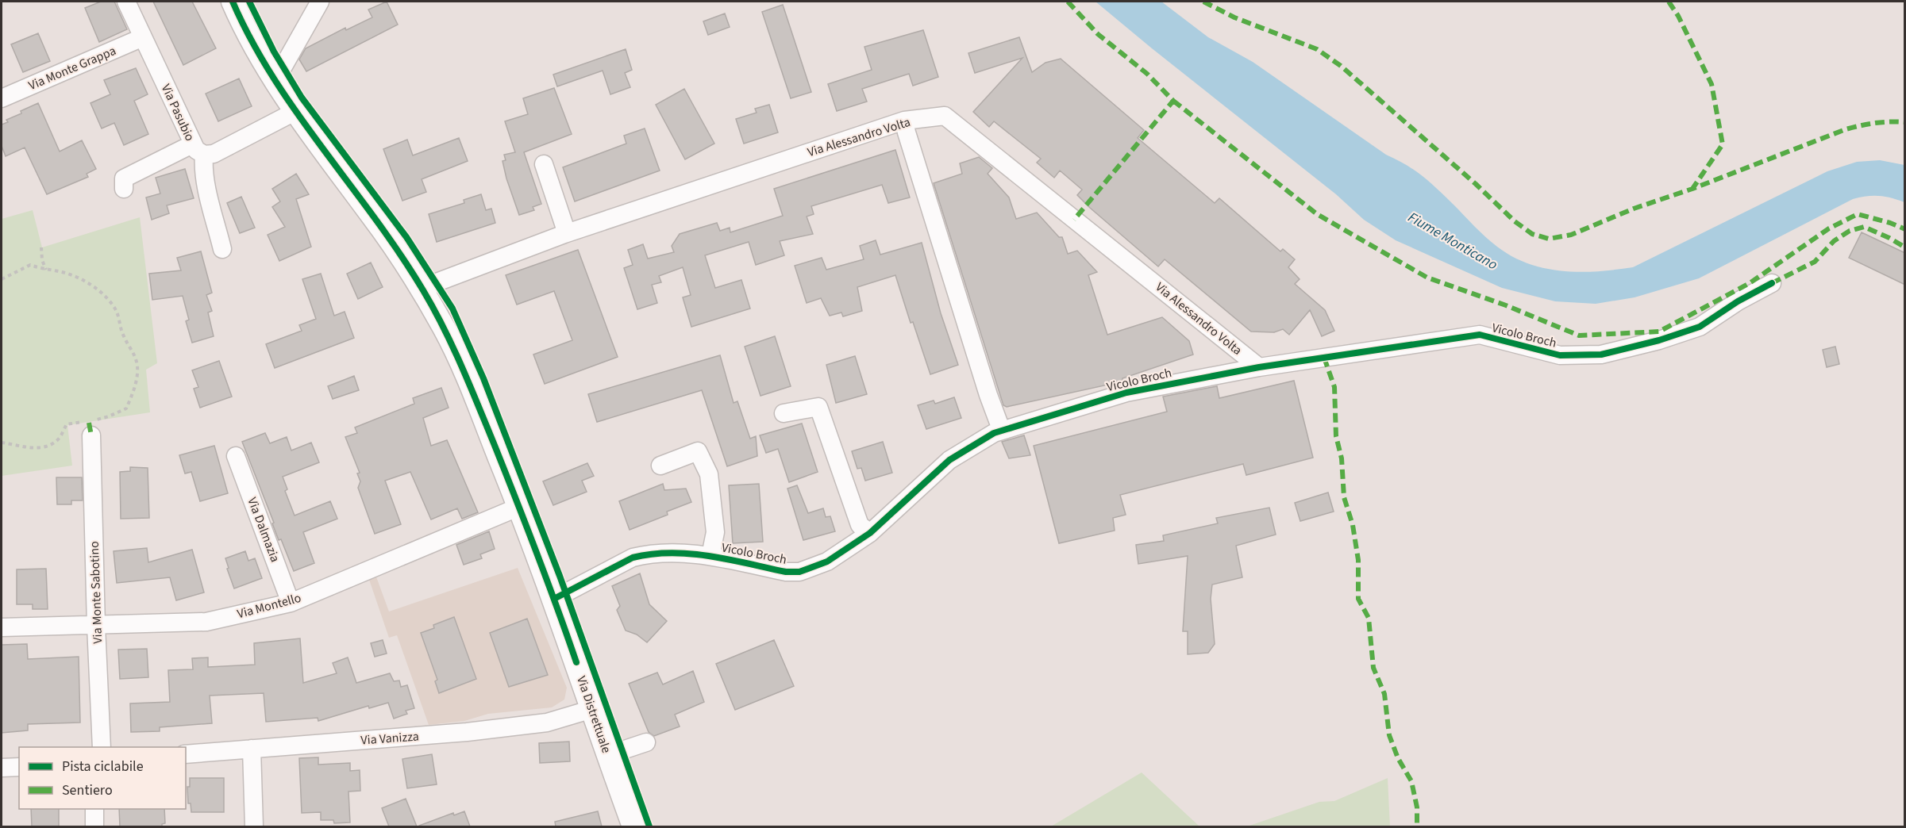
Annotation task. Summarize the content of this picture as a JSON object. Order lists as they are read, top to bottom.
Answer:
{
  "streets": {
    "main road": ["Via Distrettuale"],
    "street": [
      "Via Monte Grappa",
      "Via Pasubio",
      "Via Alessandro Volta",
      "Vicolo Broch",
      "Via Dalmazia",
      "Via Monte Sabotino",
      "Via Montello",
      "Via Vanizza"
    ]
  },
  "crossings": [
    ["Via Monte Grappa", "Via Pasubio"],
    ["Via Pasubio", "Via Distrettuale"],
    ["Via Alessandro Volta", "Vicolo Broch"],
    ["Via Alessandro Volta", "Via Distrettuale"],
    ["Vicolo Broch", "Via Distrettuale"],
    ["Via Dalmazia", "Via Montello"],
    ["Via Monte Sabotino", "Via Montello"],
    ["Via Montello", "Via Distrettuale"],
    ["Via Distrettuale", "Via Vanizza"]
  ],
  "water": ["Fiume Monticano"],
  "legend": ["Pista ciclabile", "Sentiero"]
}
